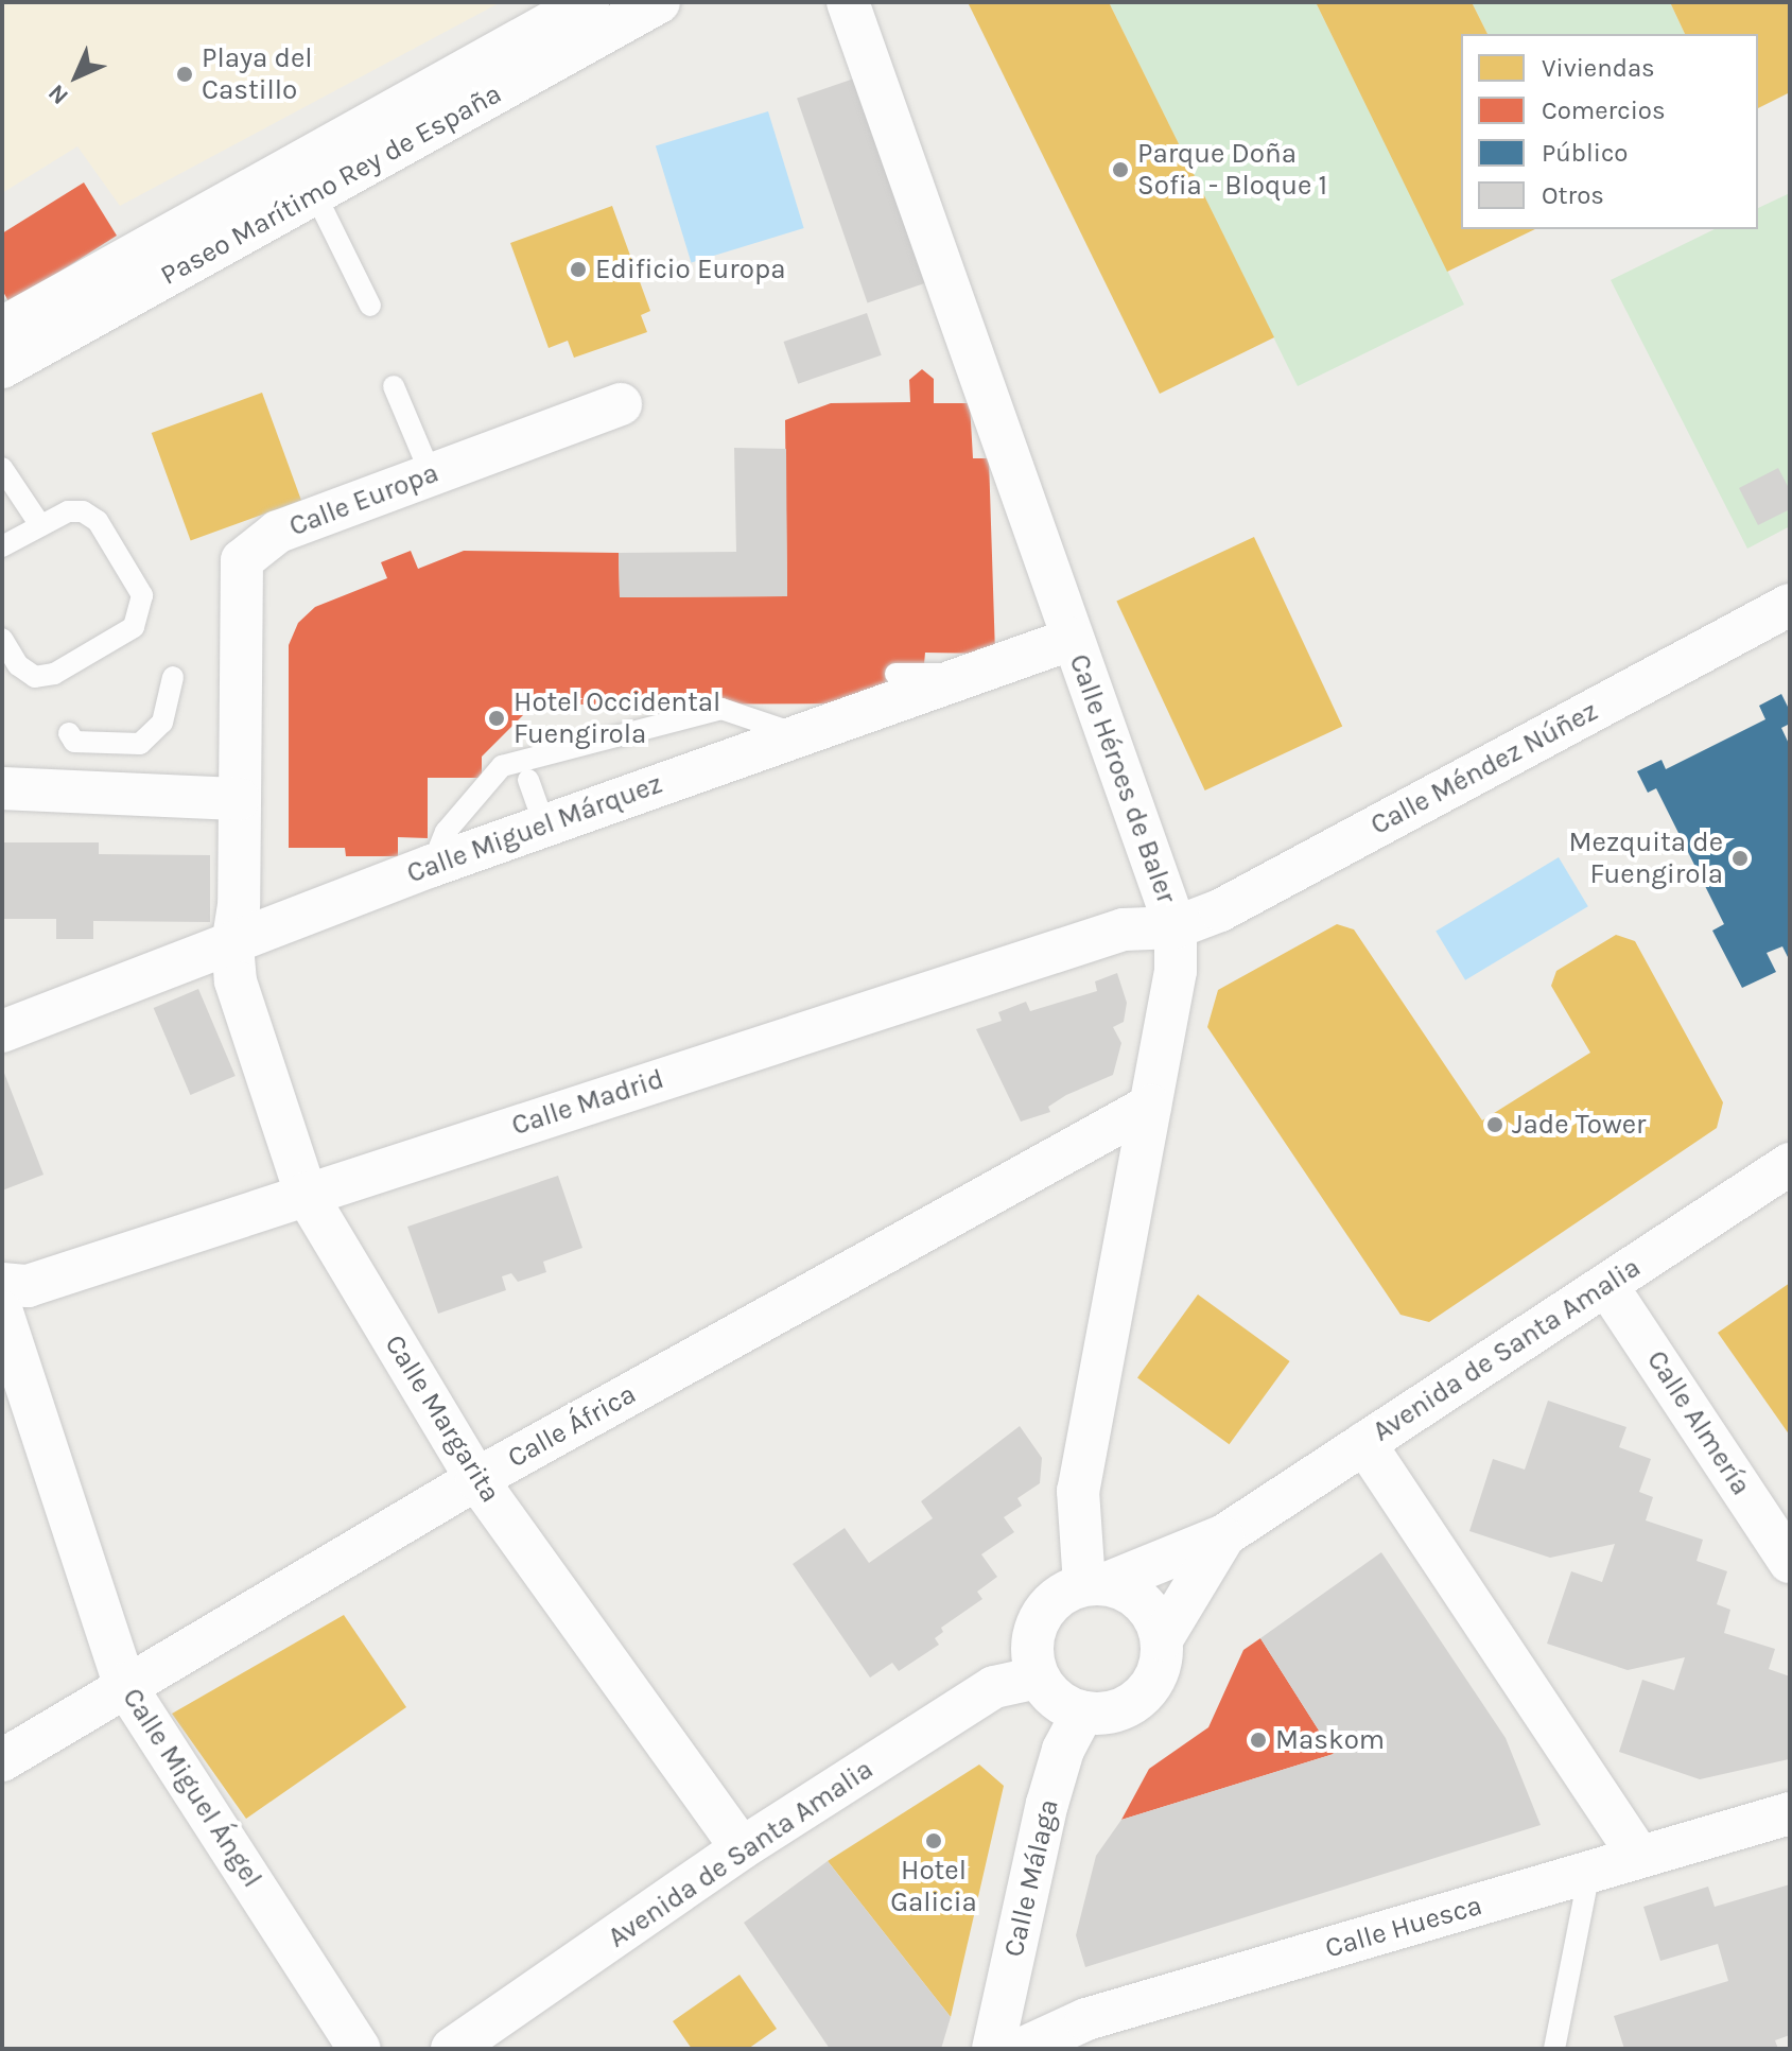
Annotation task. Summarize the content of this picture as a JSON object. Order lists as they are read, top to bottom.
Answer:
{
  "streets": {
    "street": [
      "Paseo Marítimo Rey de España",
      "Calle Europa",
      "Calle Méndez Núñez",
      "Calle Héroes de Baler",
      "Calle Miguel Márquez",
      "Calle Madrid",
      "Avenida de Santa Amalia",
      "Calle Margarita",
      "Calle Almería",
      "Calle África",
      "Calle Miguel Ángel",
      "Calle Málaga",
      "Calle Huesca"
    ]
  },
  "crossings": [
    ["Calle Europa", "Calle Miguel Márquez"],
    ["Calle Europa", "Calle Margarita"],
    ["Calle Méndez Núñez", "Calle Héroes de Baler"],
    ["Calle Méndez Núñez", "Calle Madrid"],
    ["Calle Héroes de Baler", "Calle Miguel Márquez"],
    ["Calle Héroes de Baler", "Calle Madrid"],
    ["Calle Héroes de Baler", "Avenida de Santa Amalia"],
    ["Calle Héroes de Baler", "Calle África"],
    ["Calle Héroes de Baler", "Calle Málaga"],
    ["Calle Miguel Márquez", "Calle Margarita"],
    ["Calle Madrid", "Calle Margarita"],
    ["Avenida de Santa Amalia", "Calle Margarita"],
    ["Avenida de Santa Amalia", "Calle Almería"],
    ["Avenida de Santa Amalia", "Calle Málaga"],
    ["Calle Margarita", "Calle África"],
    ["Calle África", "Calle Miguel Ángel"]
  ],
  "places": [
    "Playa del Castillo",
    "Parque Doña Sofia - Bloque 1",
    "Edificio Europa",
    "Hotel Occidental Fuengirola",
    "Mezquita de Fuengirola",
    "Jade Tower",
    "Maskom",
    "Hotel Galicia"
  ],
  "legend": [
    "Viviendas",
    "Comercios",
    "Público",
    "Otros"
  ],
  "north": "bottom left"
}
